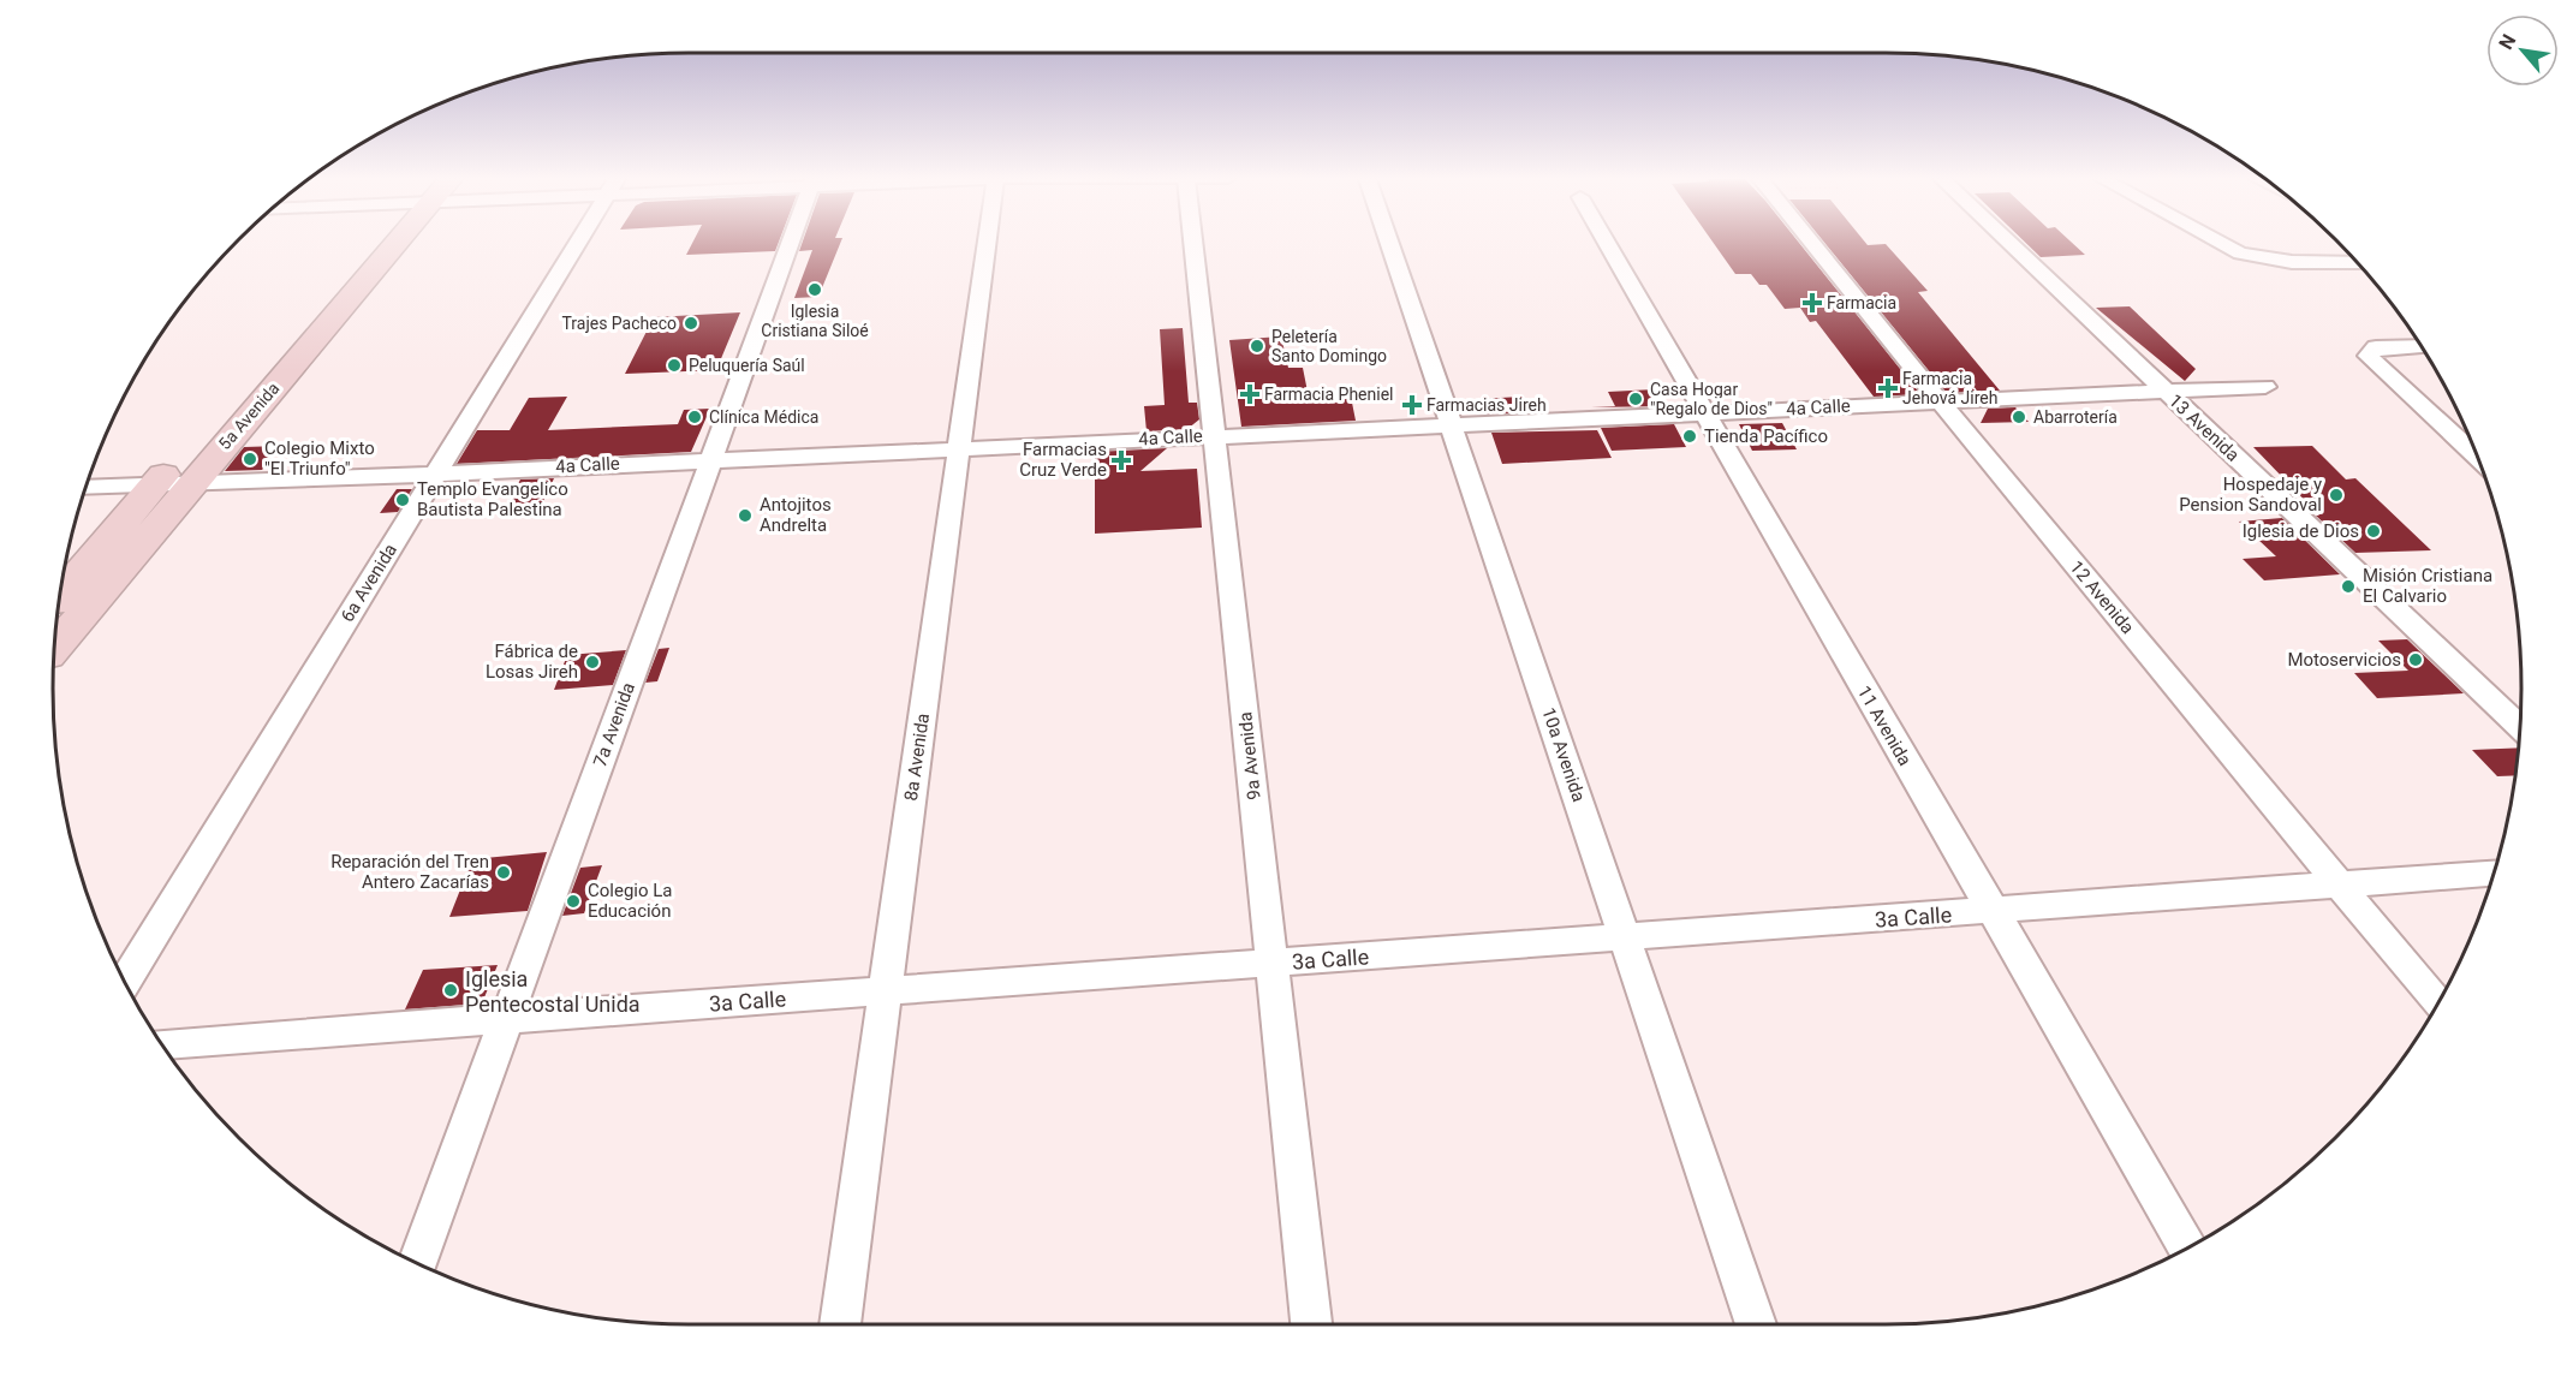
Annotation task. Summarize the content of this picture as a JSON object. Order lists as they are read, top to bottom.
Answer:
{
  "streets": {
    "main road": ["5a Avenida"],
    "street": [
      "4a Calle",
      "13 Avenida",
      "6a Avenida",
      "12 Avenida",
      "7a Avenida",
      "11 Avenida",
      "10a Avenida",
      "9a Avenida",
      "8a Avenida",
      "3a Calle"
    ]
  },
  "crossings": [
    ["4a Calle", "5a Avenida"],
    ["4a Calle", "13 Avenida"],
    ["4a Calle", "6a Avenida"],
    ["4a Calle", "12 Avenida"],
    ["4a Calle", "7a Avenida"],
    ["4a Calle", "11 Avenida"],
    ["4a Calle", "10a Avenida"],
    ["4a Calle", "9a Avenida"],
    ["4a Calle", "8a Avenida"],
    ["12 Avenida", "3a Calle"],
    ["7a Avenida", "3a Calle"],
    ["11 Avenida", "3a Calle"],
    ["10a Avenida", "3a Calle"],
    ["9a Avenida", "3a Calle"],
    ["8a Avenida", "3a Calle"]
  ],
  "places": {
    "other": [
      "Iglesia Cristiana Siloé",
      "Trajes Pacheco",
      "Peletería Santo Domingo",
      "Peluquería Saúl",
      "Casa Hogar \"Regalo de Dios\"",
      "Clínica Médica",
      "Abarrotería",
      "Tienda Pacífico",
      "Colegio Mixto \"El Triunfo\"",
      "Hospedaje y Pension Sandoval",
      "Templo Evangelico Bautista Palestina",
      "Antojitos Andrelta",
      "Iglesia de Dios",
      "Misión Cristiana El Calvario",
      "Motoservicios",
      "Fábrica de Losas Jireh",
      "Reparación del Tren Antero Zacarías",
      "Colegio La Educación",
      "Iglesia Pentecostal Unida"
    ],
    "health": [
      "Farmacia",
      "Farmacia Jehová Jireh",
      "Farmacia Pheniel",
      "Farmacias Jireh",
      "Farmacias Cruz Verde"
    ]
  },
  "north": "top left"
}
